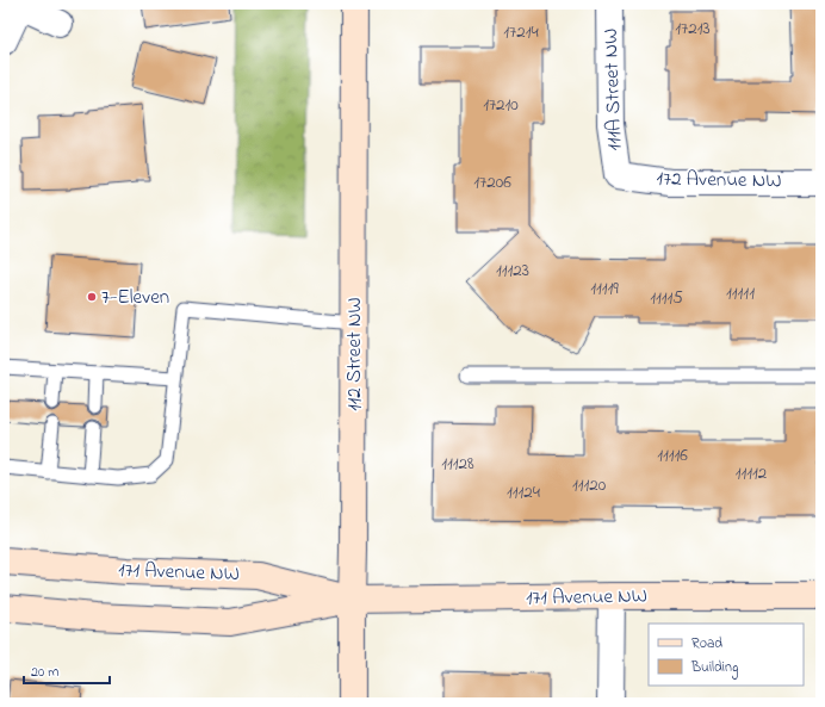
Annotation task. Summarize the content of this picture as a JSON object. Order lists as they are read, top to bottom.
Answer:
{
  "streets": {
    "street": [
      "111A Street NW",
      "172 Avenue NW",
      "112 Street NW",
      "171 Avenue NW"
    ]
  },
  "crossings": [
    ["111A Street NW", "172 Avenue NW"],
    ["112 Street NW", "171 Avenue NW"]
  ],
  "places": ["7-Eleven"],
  "house_numbers": [
    "17213",
    "17214",
    "17210",
    "17206",
    "11123",
    "11119",
    "11111",
    "11115",
    "11116",
    "11128",
    "11112",
    "11120",
    "11124"
  ],
  "legend": ["Road", "Building"],
  "scale_bar": "20 m"
}
